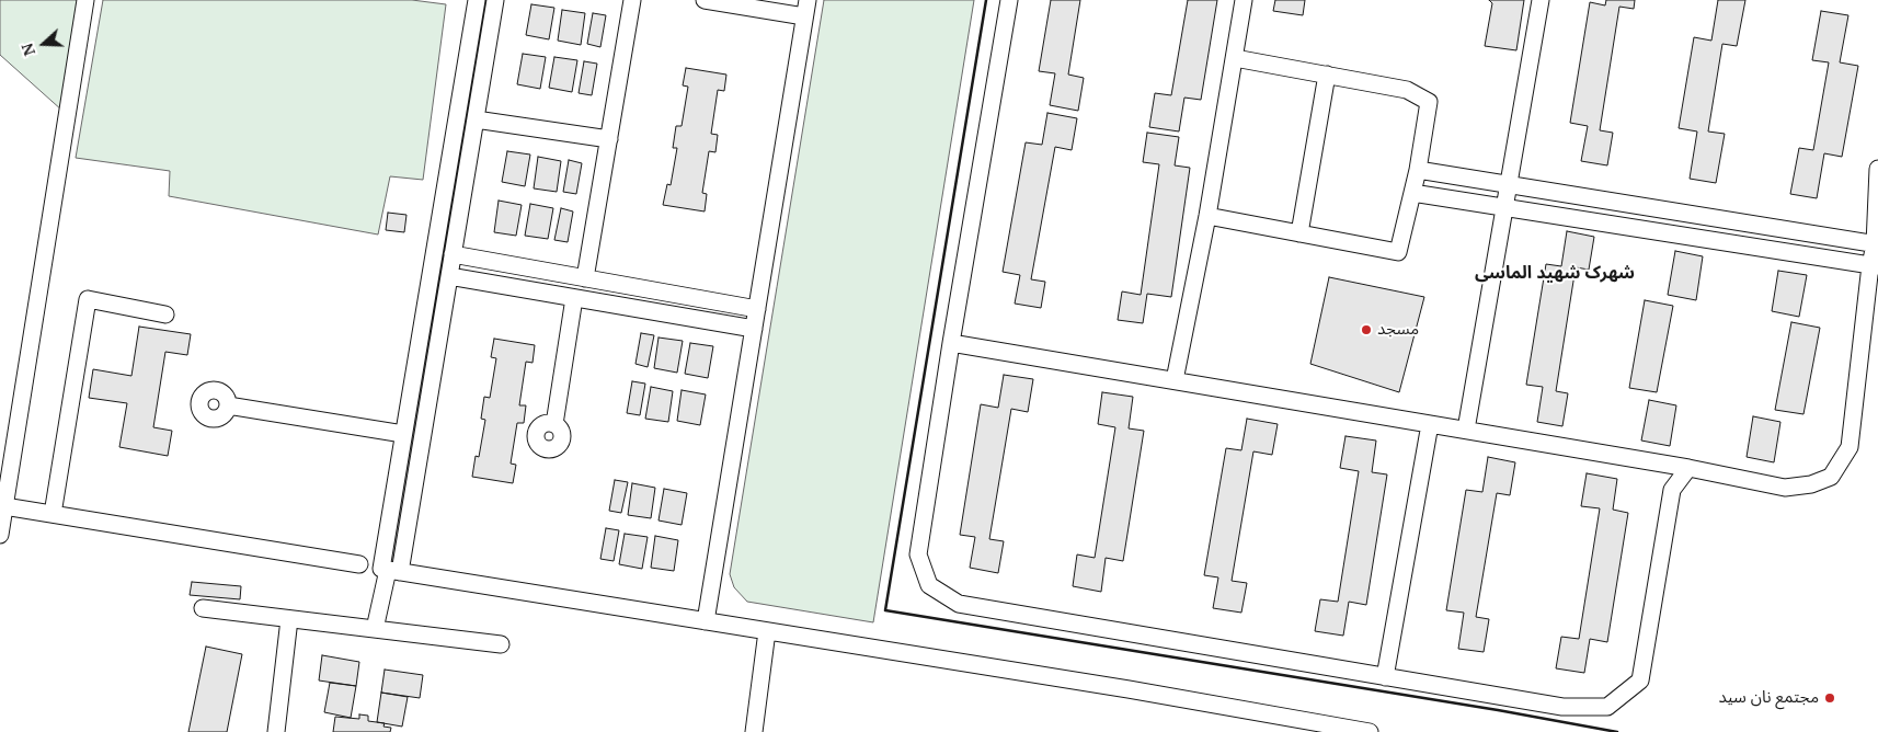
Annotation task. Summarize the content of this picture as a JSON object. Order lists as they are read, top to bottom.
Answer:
{
  "districts": ["شهرک شهید الماسی"],
  "places": ["مسجد", "مجتمع نان سید"],
  "north": "left"
}
